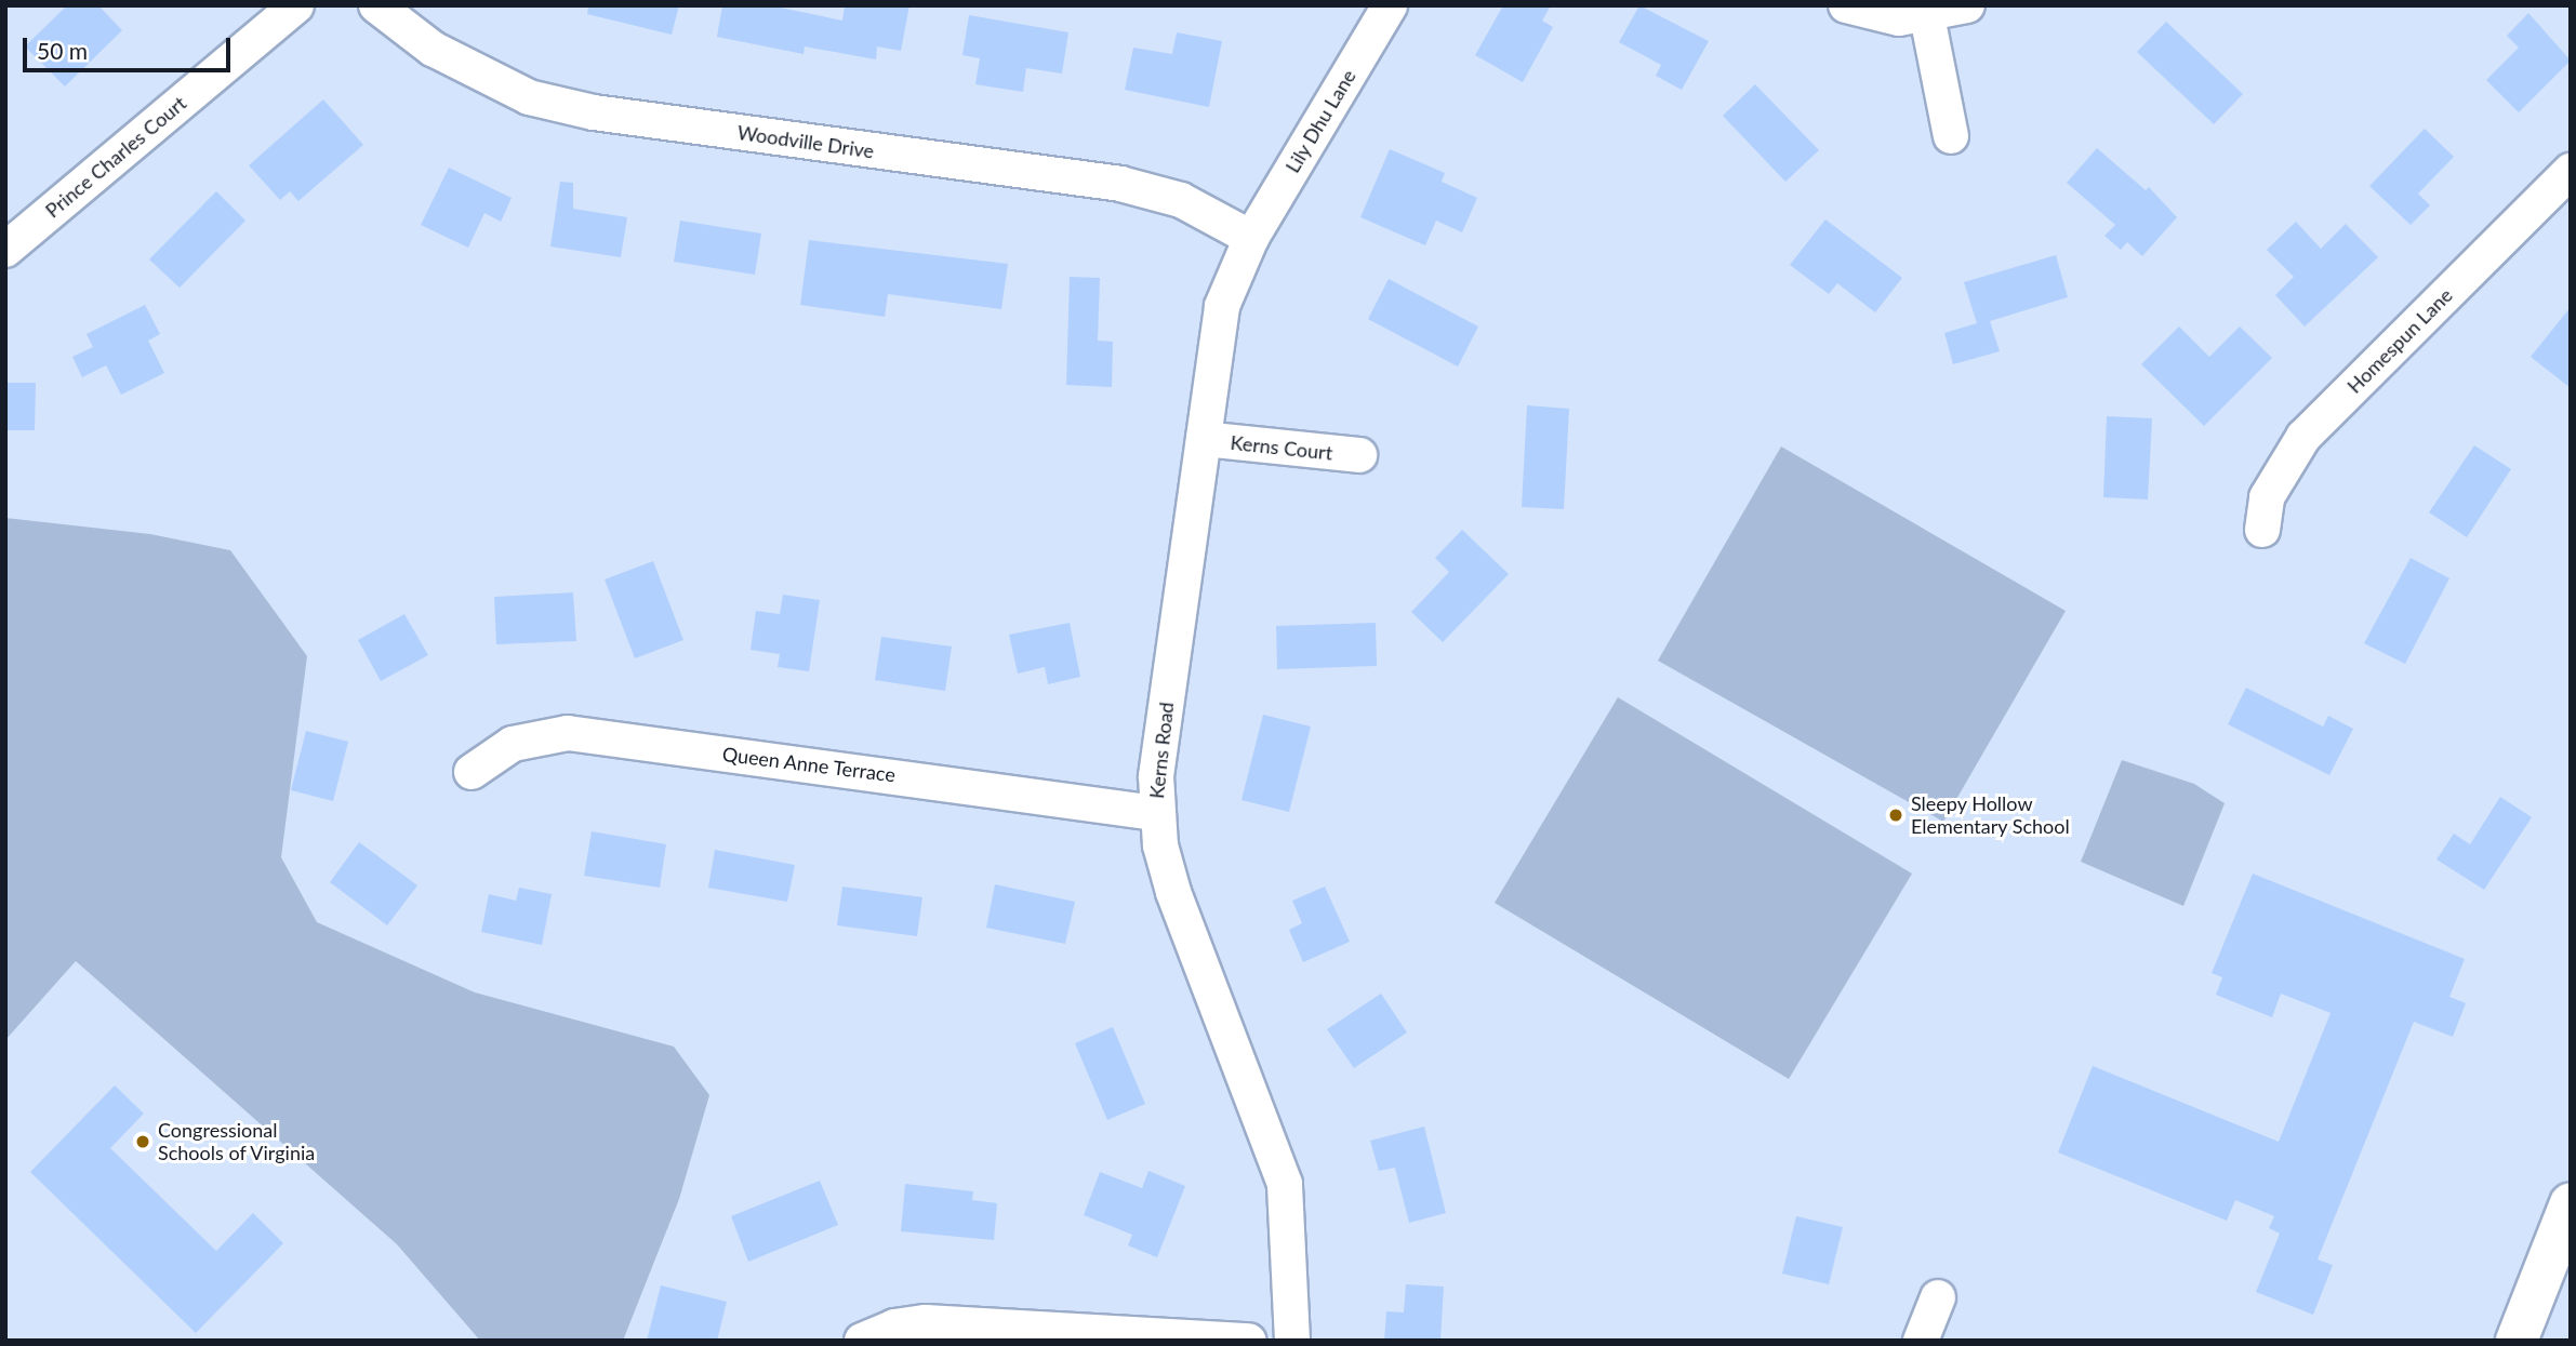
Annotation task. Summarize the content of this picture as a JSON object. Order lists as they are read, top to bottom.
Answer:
{
  "streets": {
    "street": [
      "Lily Dhu Lane",
      "Woodville Drive",
      "Prince Charles Court",
      "Homespun Lane",
      "Kerns Court",
      "Kerns Road",
      "Queen Anne Terrace"
    ]
  },
  "crossings": [
    ["Lily Dhu Lane", "Woodville Drive"],
    ["Lily Dhu Lane", "Kerns Road"],
    ["Woodville Drive", "Kerns Road"],
    ["Kerns Court", "Kerns Road"],
    ["Kerns Road", "Queen Anne Terrace"]
  ],
  "places": ["Sleepy Hollow Elementary School", "Congressional Schools of Virginia"],
  "scale_bar": "50 m"
}
